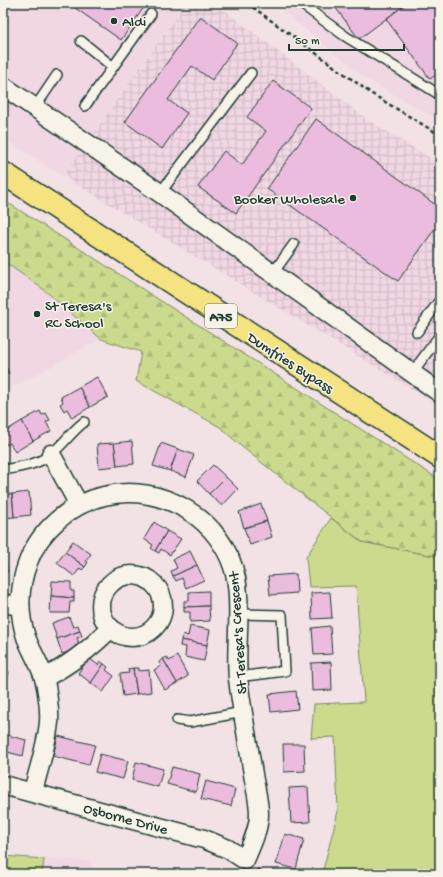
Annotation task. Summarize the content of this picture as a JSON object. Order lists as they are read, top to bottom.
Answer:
{
  "streets": {
    "highway": ["A75", "Dumfries Bypass"],
    "street": ["St Teresa's Crescent", "Osborne Drive"]
  },
  "crossings": [
    ["St Teresa's Crescent", "Osborne Drive"]
  ],
  "places": ["Aldi", "Booker Wholesale", "St Teresa's RC School"],
  "scale_bar": "50 m"
}
